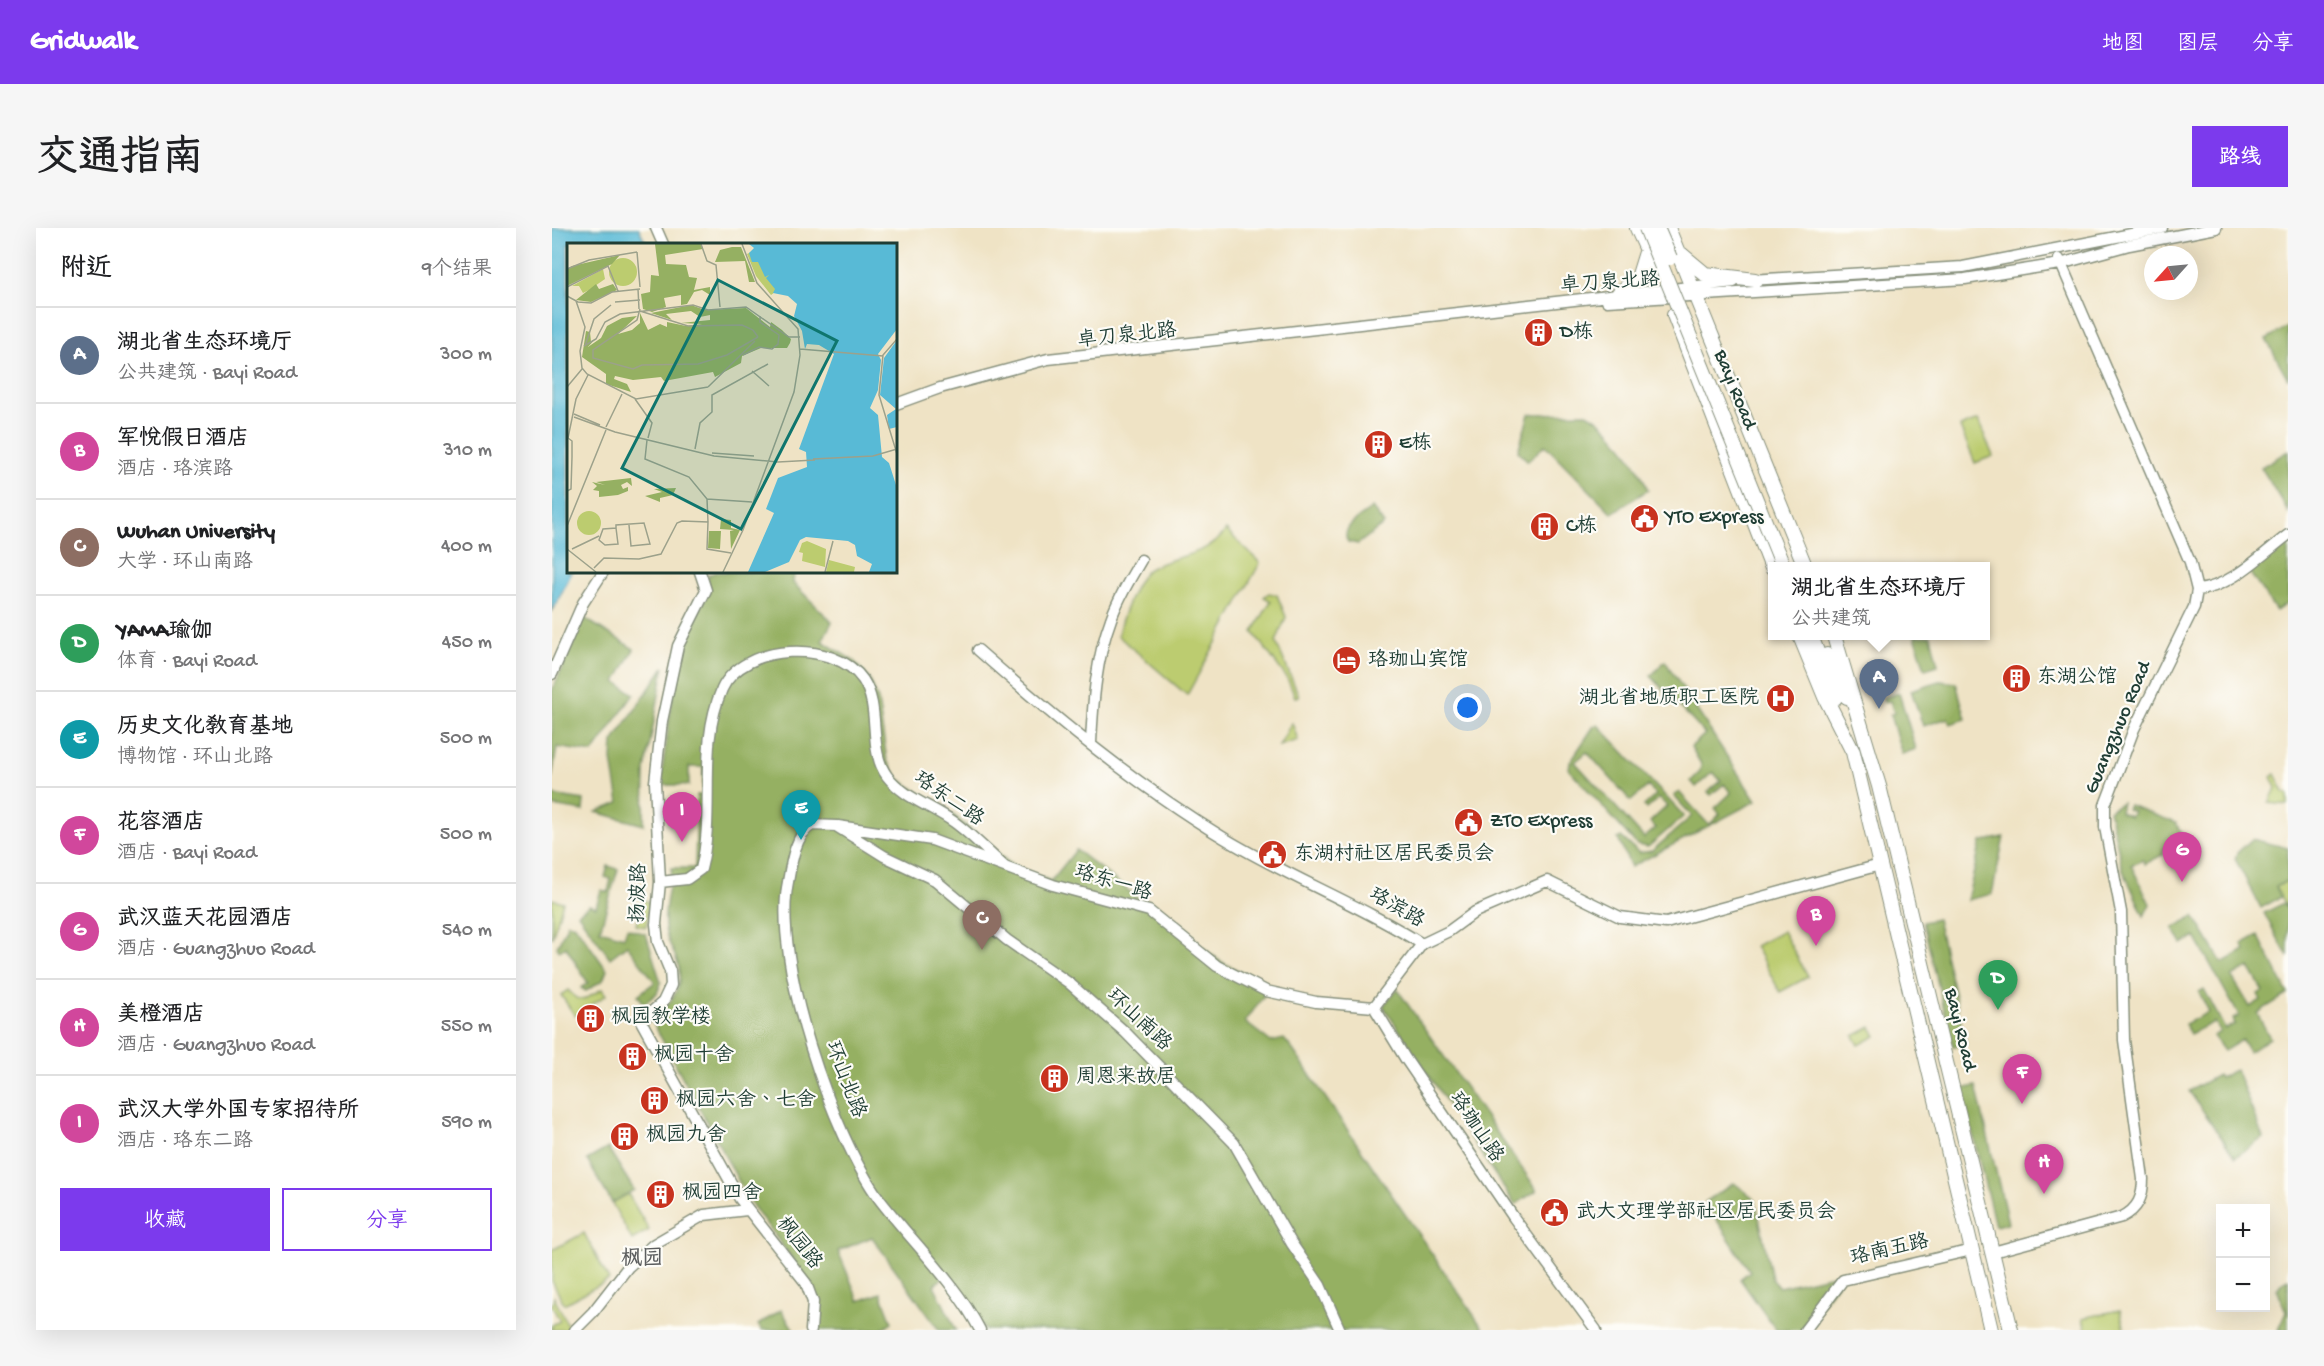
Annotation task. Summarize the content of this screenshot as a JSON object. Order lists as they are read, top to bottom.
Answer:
{
  "streets": {
    "main road": ["Bayi Road"],
    "street": [
      "卓刀泉北路",
      "Guangzhuo Road",
      "珞东二路",
      "珞东一路",
      "扬波路",
      "珞滨路",
      "环山南路",
      "环山北路",
      "珞珈山路",
      "枫园路",
      "珞南五路"
    ]
  },
  "crossings": [
    ["卓刀泉北路", "Bayi Road"],
    ["卓刀泉北路", "Guangzhuo Road"],
    ["Bayi Road", "Guangzhuo Road"],
    ["Bayi Road", "珞滨路"],
    ["Bayi Road", "珞南五路"],
    ["珞东二路", "珞东一路"],
    ["珞东二路", "扬波路"],
    ["珞东一路", "环山南路"],
    ["珞东一路", "环山北路"],
    ["珞东一路", "珞珈山路"],
    ["扬波路", "枫园路"],
    ["环山南路", "环山北路"]
  ],
  "districts": ["枫园"],
  "places": {
    "building": [
      "D栋",
      "E栋",
      "C栋",
      "东湖公馆",
      "枫园教学楼",
      "枫园十舍",
      "周恩来故居",
      "枫园六舍、七舍",
      "枫园九舍",
      "枫园四舍"
    ],
    "public building": [
      "YTO Express",
      "ZTO Express",
      "东湖村社区居民委员会",
      "武大文理学部社区居民委员会"
    ],
    "hotel": ["珞珈山宾馆"],
    "hospital": ["湖北省地质职工医院"]
  },
  "north": "bottom left",
  "page": {
    "header": "Gridwalk",
    "nav": ["地图", "图层", "分享"],
    "title": "交通指南",
    "buttons": [
      "路线",
      ["收藏", "分享"]
    ],
    "heading": ["附近", "9个结果"],
    "list": [
      {
        "mark": "A",
        "name": "湖北省生态环境厅",
        "note": "公共建筑 · Bayi Road",
        "value": "300 m"
      },
      {
        "mark": "B",
        "name": "军悦假日酒店",
        "note": "酒店 · 珞滨路",
        "value": "310 m"
      },
      {
        "mark": "C",
        "name": "Wuhan University",
        "note": "大学 · 环山南路",
        "value": "400 m"
      },
      {
        "mark": "D",
        "name": "YAMA瑜伽",
        "note": "体育 · Bayi Road",
        "value": "450 m"
      },
      {
        "mark": "E",
        "name": "历史文化教育基地",
        "note": "博物馆 · 环山北路",
        "value": "500 m"
      },
      {
        "mark": "F",
        "name": "花容酒店",
        "note": "酒店 · Bayi Road",
        "value": "500 m"
      },
      {
        "mark": "G",
        "name": "武汉蓝天花园酒店",
        "note": "酒店 · Guangzhuo Road",
        "value": "540 m"
      },
      {
        "mark": "H",
        "name": "美橙酒店",
        "note": "酒店 · Guangzhuo Road",
        "value": "550 m"
      },
      {
        "mark": "I",
        "name": "武汉大学外国专家招待所",
        "note": "酒店 · 珞东二路",
        "value": "590 m"
      }
    ],
    "popup": ["湖北省生态环境厅", "公共建筑"],
    "pins": [
      "A",
      "E",
      "I",
      "G",
      "B",
      "C",
      "D",
      "F",
      "H"
    ],
    "map_buttons": ["+", "−"]
  }
}
